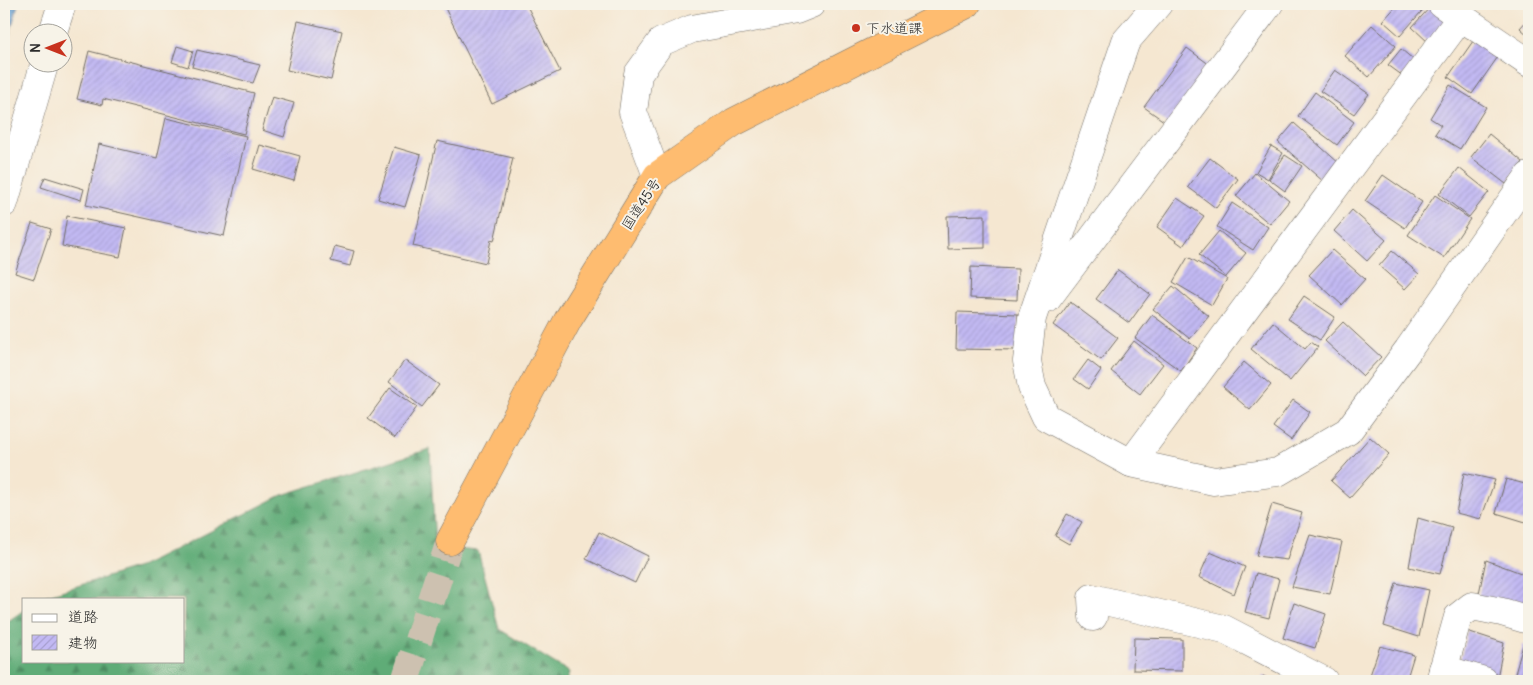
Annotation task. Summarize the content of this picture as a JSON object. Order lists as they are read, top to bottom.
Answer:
{
  "streets": {
    "highway": ["国道45号"]
  },
  "places": ["下水道課"],
  "legend": ["道路", "建物"],
  "north": "left"
}
